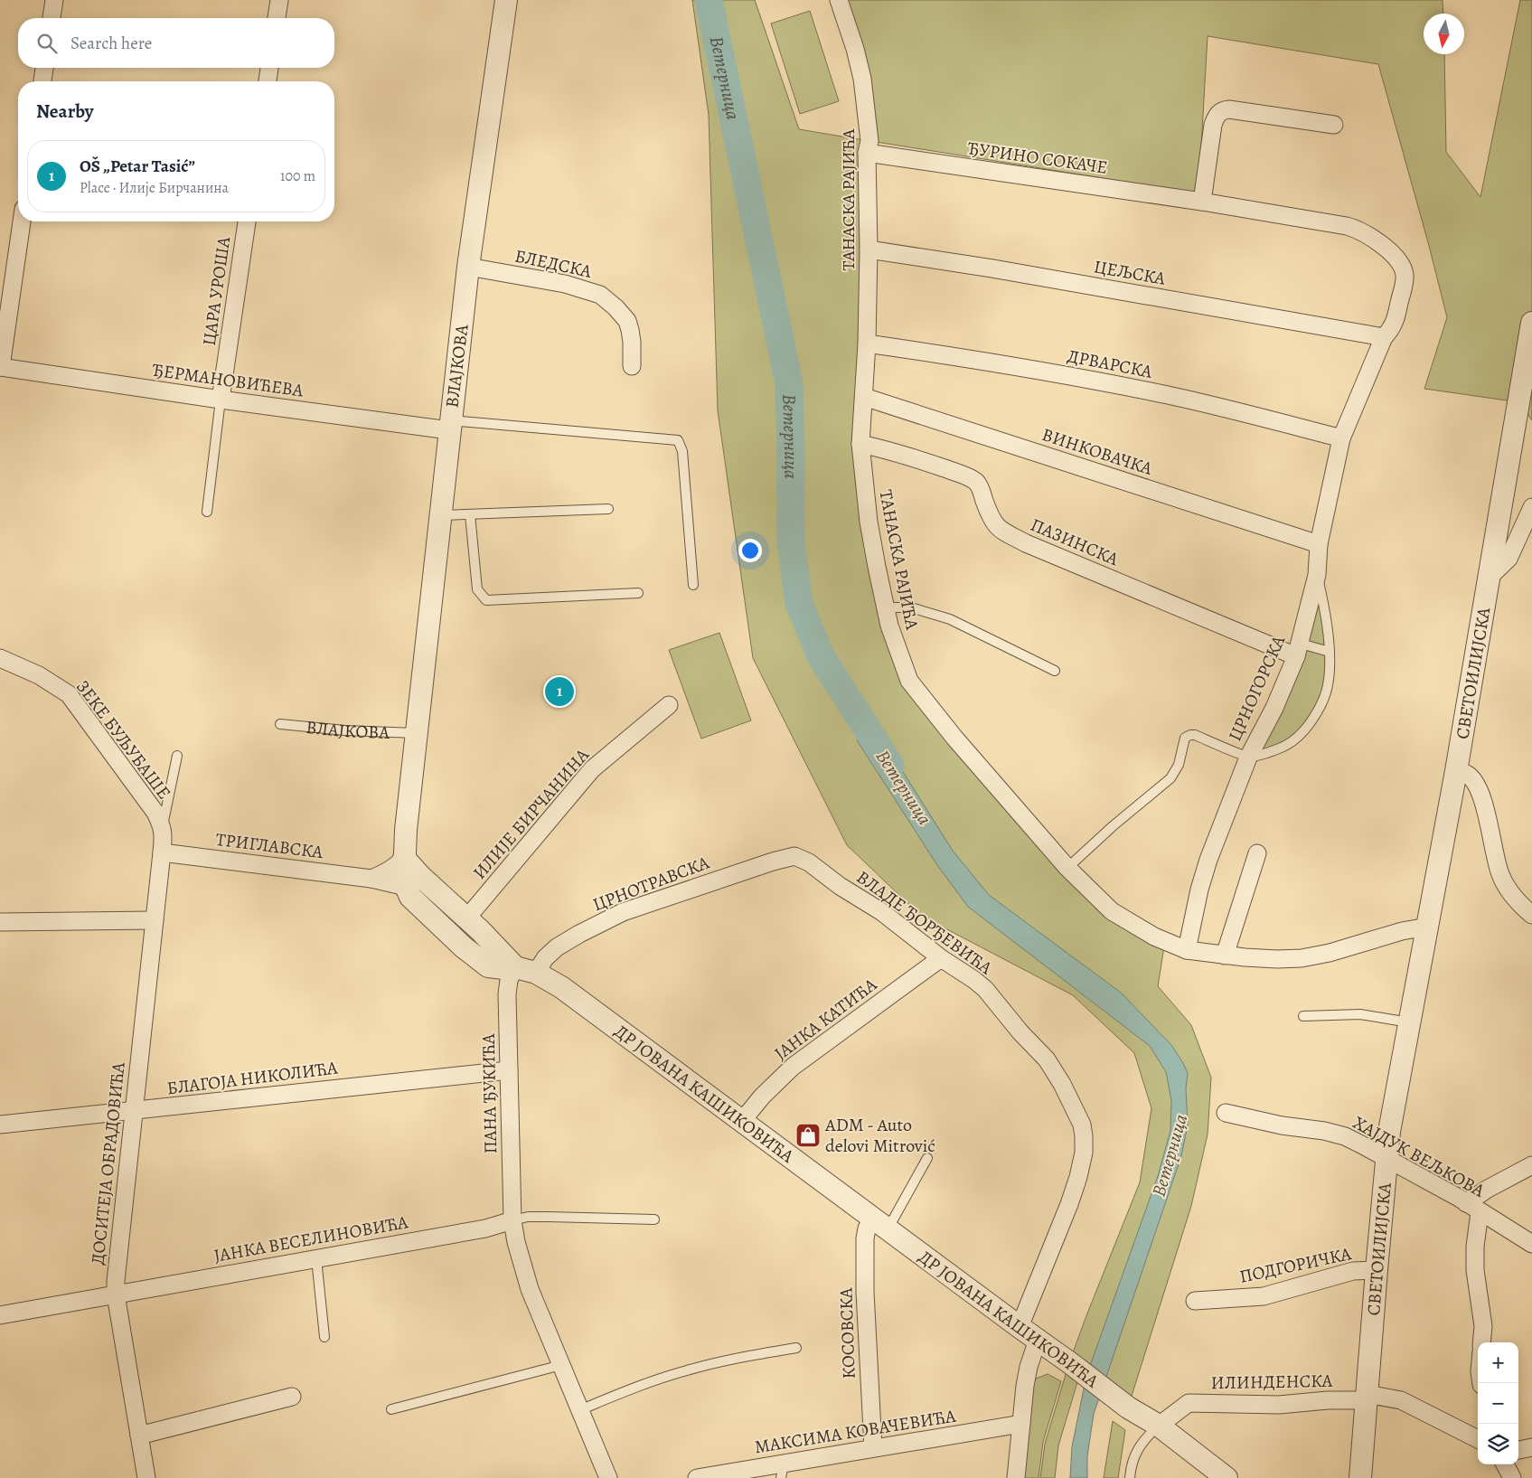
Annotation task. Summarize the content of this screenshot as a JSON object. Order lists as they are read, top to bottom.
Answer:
{
  "streets": {
    "street": [
      "ЂУРИНО СОКАЧЕ",
      "ТАНАСКА РАЈИЋА",
      "БЛЕДСКА",
      "ЦЕЉСКА",
      "ЦАРА УРОША",
      "ДРВАРСКА",
      "ВЛАЈКОВА",
      "ЂЕРМАНОВИЋЕВА",
      "ВИНКОВАЧКА",
      "ПАЗИНСКА",
      "СВЕТОИЛИЈСКА",
      "ЦРНОГОРСКА",
      "ЗЕКЕ БУЉУБАШЕ",
      "ИЛИЈЕ БИРЧАНИНА",
      "ТРИГЛАВСКА",
      "ЦРНОТРАВСКА",
      "ВЛАДЕ ЂОРЂЕВИЋА",
      "ЈАНКА КАТИЋА",
      "БЛАГОЈА НИКОЛИЋА",
      "ДР ЈОВАНА КАШИКОВИЋА",
      "ПАНА ЂУКИЋА",
      "ХАЈДУК ВЕЉКОВА",
      "ДОСИТЕЈА ОБРАДОВИЋА",
      "ЈАНКА ВЕСЕЛИНОВИЋА",
      "ПОДГОРИЧКА",
      "КОСОВСКА",
      "ИЛИНДЕНСКА",
      "МАКСИМА КОВАЧЕВИЋА"
    ]
  },
  "crossings": [
    ["ЂУРИНО СОКАЧЕ", "ТАНАСКА РАЈИЋА"],
    ["ЂУРИНО СОКАЧЕ", "ЦЕЉСКА"],
    ["ЂУРИНО СОКАЧЕ", "ЦРНОГОРСКА"],
    ["ТАНАСКА РАЈИЋА", "ЦЕЉСКА"],
    ["ТАНАСКА РАЈИЋА", "ДРВАРСКА"],
    ["ТАНАСКА РАЈИЋА", "ВИНКОВАЧКА"],
    ["ТАНАСКА РАЈИЋА", "ПАЗИНСКА"],
    ["ТАНАСКА РАЈИЋА", "СВЕТОИЛИЈСКА"],
    ["ТАНАСКА РАЈИЋА", "ЦРНОГОРСКА"],
    ["БЛЕДСКА", "ВЛАЈКОВА"],
    ["ЦЕЉСКА", "ЦРНОГОРСКА"],
    ["ЦАРА УРОША", "ЂЕРМАНОВИЋЕВА"],
    ["ДРВАРСКА", "ЦРНОГОРСКА"],
    ["ВЛАЈКОВА", "ЂЕРМАНОВИЋЕВА"],
    ["ВЛАЈКОВА", "ТРИГЛАВСКА"],
    ["ВЛАЈКОВА", "ДР ЈОВАНА КАШИКОВИЋА"],
    ["ВИНКОВАЧКА", "ЦРНОГОРСКА"],
    ["ПАЗИНСКА", "ЦРНОГОРСКА"],
    ["СВЕТОИЛИЈСКА", "ХАЈДУК ВЕЉКОВА"],
    ["СВЕТОИЛИЈСКА", "ПОДГОРИЧКА"],
    ["СВЕТОИЛИЈСКА", "ИЛИНДЕНСКА"],
    ["ЗЕКЕ БУЉУБАШЕ", "ТРИГЛАВСКА"],
    ["ЗЕКЕ БУЉУБАШЕ", "ДОСИТЕЈА ОБРАДОВИЋА"],
    ["ТРИГЛАВСКА", "ДР ЈОВАНА КАШИКОВИЋА"],
    ["ТРИГЛАВСКА", "ДОСИТЕЈА ОБРАДОВИЋА"],
    ["ЦРНОТРАВСКА", "ВЛАДЕ ЂОРЂЕВИЋА"],
    ["ЦРНОТРАВСКА", "ДР ЈОВАНА КАШИКОВИЋА"],
    ["ВЛАДЕ ЂОРЂЕВИЋА", "ЈАНКА КАТИЋА"],
    ["ВЛАДЕ ЂОРЂЕВИЋА", "ДР ЈОВАНА КАШИКОВИЋА"],
    ["ЈАНКА КАТИЋА", "ДР ЈОВАНА КАШИКОВИЋА"],
    ["БЛАГОЈА НИКОЛИЋА", "ПАНА ЂУКИЋА"],
    ["БЛАГОЈА НИКОЛИЋА", "ДОСИТЕЈА ОБРАДОВИЋА"],
    ["ДР ЈОВАНА КАШИКОВИЋА", "ПАНА ЂУКИЋА"],
    ["ДР ЈОВАНА КАШИКОВИЋА", "КОСОВСКА"],
    ["ДР ЈОВАНА КАШИКОВИЋА", "ИЛИНДЕНСКА"],
    ["ПАНА ЂУКИЋА", "ЈАНКА ВЕСЕЛИНОВИЋА"],
    ["ДОСИТЕЈА ОБРАДОВИЋА", "ЈАНКА ВЕСЕЛИНОВИЋА"],
    ["КОСОВСКА", "МАКСИМА КОВАЧЕВИЋА"]
  ],
  "water": ["Ветерница"],
  "places": {
    "shop": ["ADM - Auto delovi Mitrović"]
  },
  "north": "bottom",
  "page": {
    "search": "Search here",
    "heading": "Nearby",
    "list": [
      {
        "mark": "1",
        "name": "OŠ „Petar Tasić”",
        "note": "Place · Илије Бирчанина",
        "value": "100 m"
      }
    ],
    "pins": "1",
    "map_buttons": ["+", "−"]
  }
}
